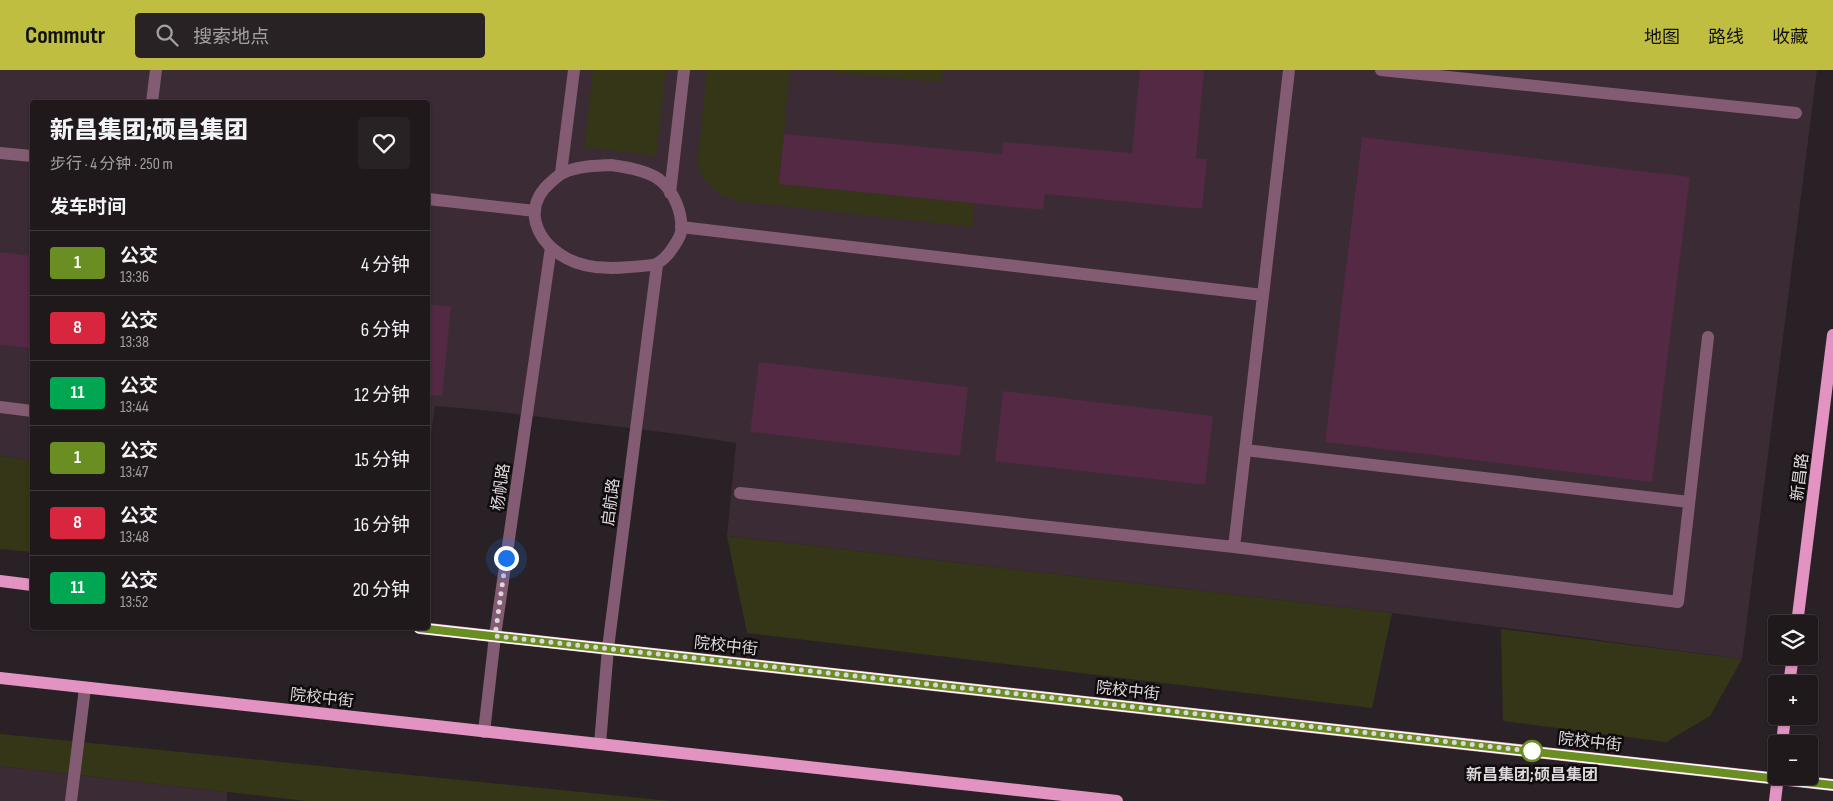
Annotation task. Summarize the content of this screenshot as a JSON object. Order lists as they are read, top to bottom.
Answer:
{
  "streets": {
    "main road": ["新昌路", "院校中街"],
    "lane": ["杨帆路", "启航路"]
  },
  "crossings": [
    ["杨帆路", "启航路"],
    ["杨帆路", "院校中街"],
    ["启航路", "院校中街"]
  ],
  "places": ["新昌集团;硕昌集团"],
  "lines": ["bus line 1"],
  "page": {
    "header": "Commutr",
    "search": "搜索地点",
    "nav": ["地图", "路线", "收藏"],
    "heading": [
      ["新昌集团;硕昌集团", "步行 · 4 分钟 · 250 m"],
      "发车时间"
    ],
    "list": [
      {
        "mark": "1",
        "name": "公交",
        "note": "13:36",
        "value": "4 分钟"
      },
      {
        "mark": "8",
        "name": "公交",
        "note": "13:38",
        "value": "6 分钟"
      },
      {
        "mark": "11",
        "name": "公交",
        "note": "13:44",
        "value": "12 分钟"
      },
      {
        "mark": "1",
        "name": "公交",
        "note": "13:47",
        "value": "15 分钟"
      },
      {
        "mark": "8",
        "name": "公交",
        "note": "13:48",
        "value": "16 分钟"
      },
      {
        "mark": "11",
        "name": "公交",
        "note": "13:52",
        "value": "20 分钟"
      }
    ],
    "map_buttons": ["+", "−"]
  }
}
